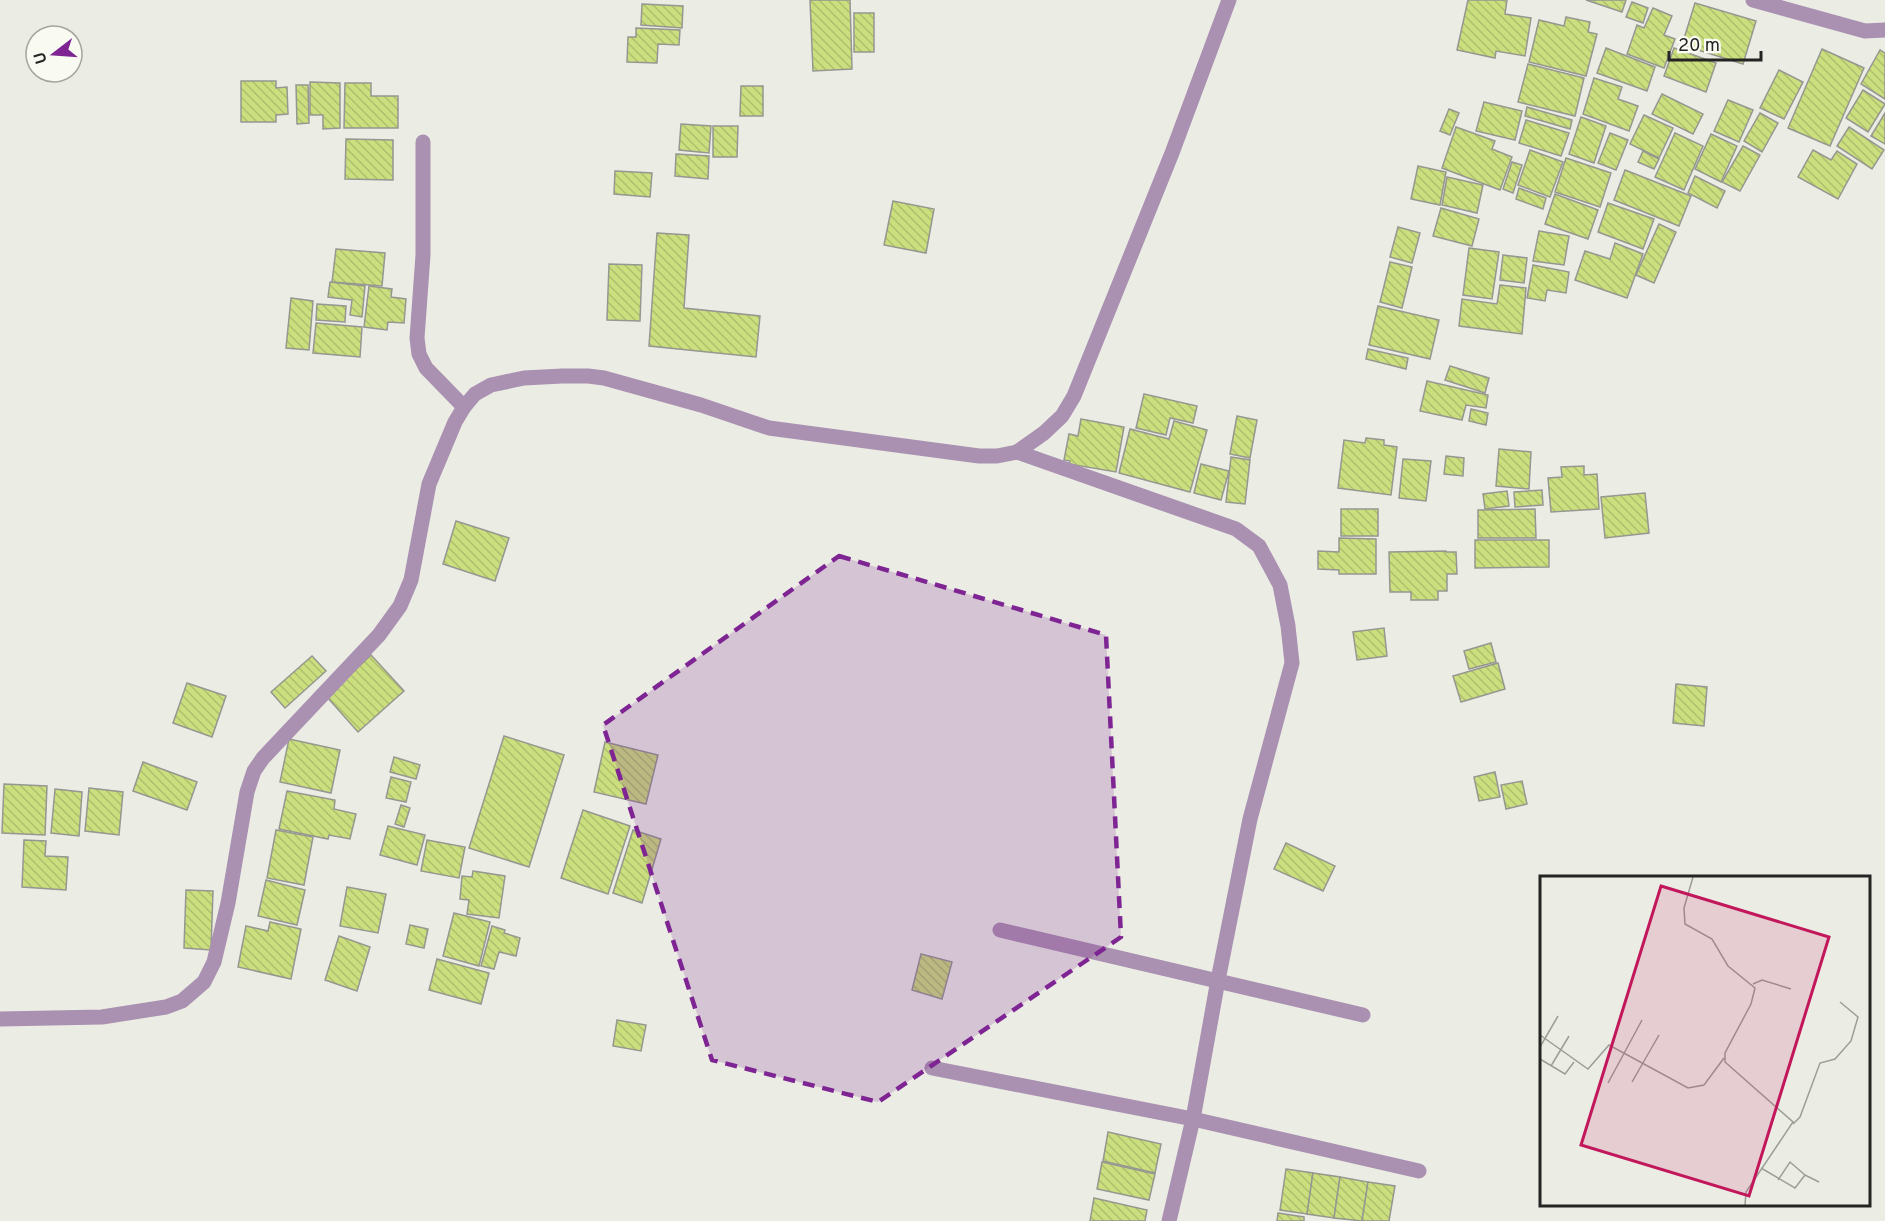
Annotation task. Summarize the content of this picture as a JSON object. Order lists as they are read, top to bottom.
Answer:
{
  "scale_bar": "20 m",
  "north": "left"
}
